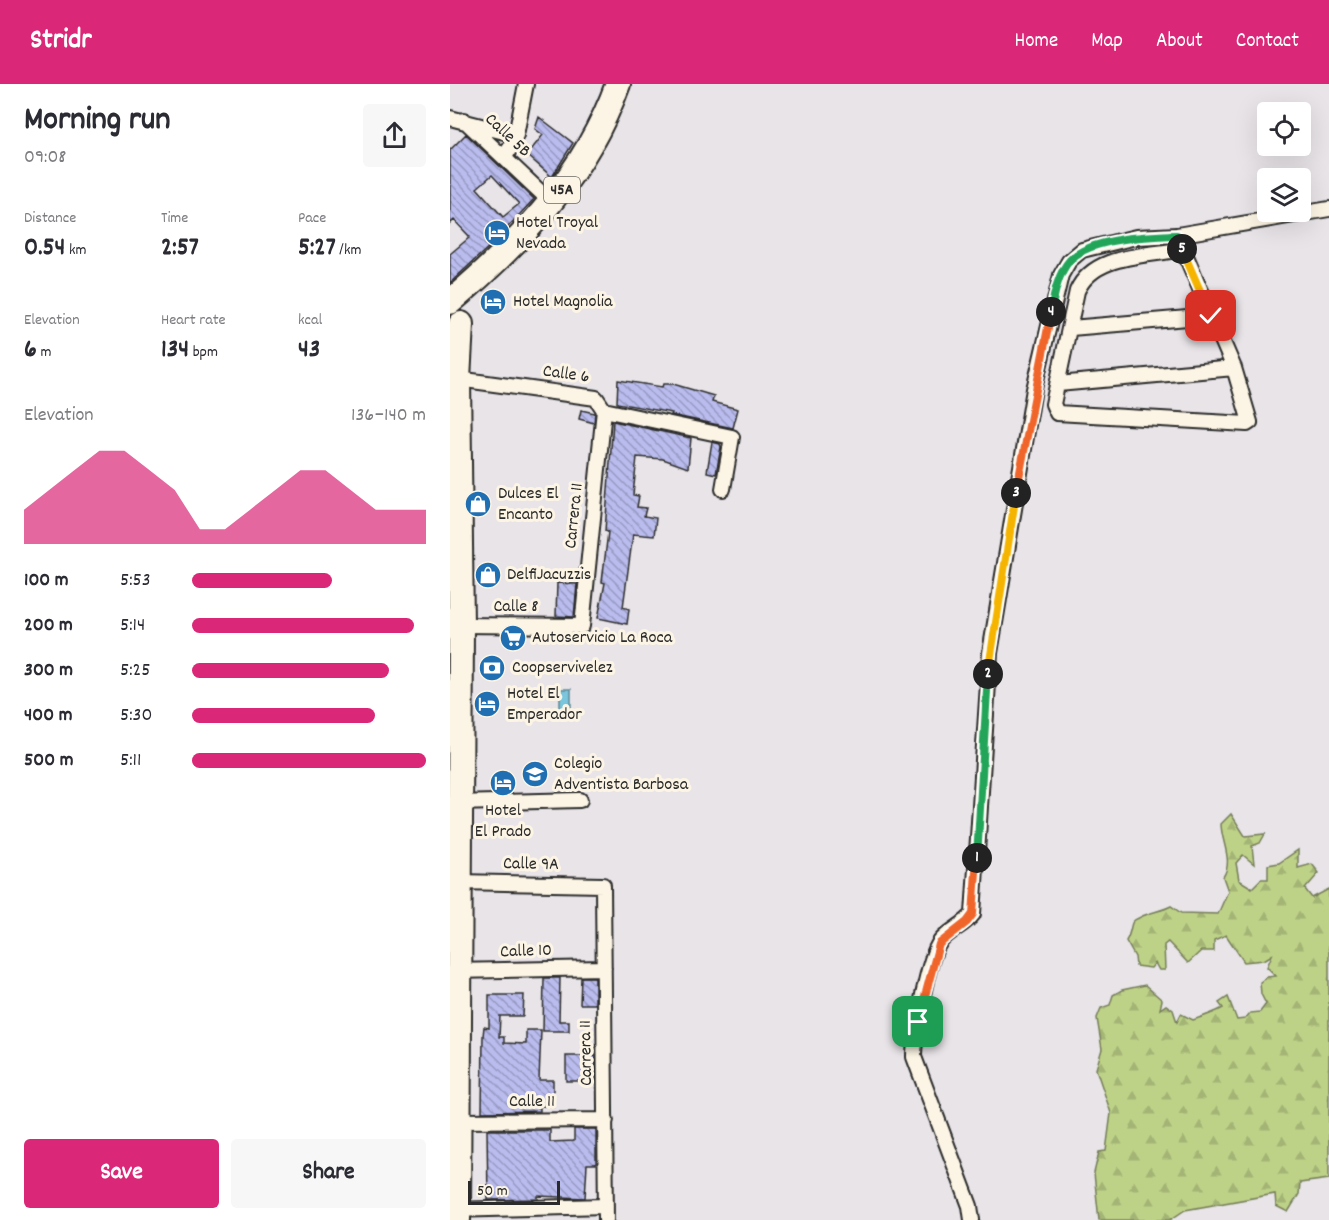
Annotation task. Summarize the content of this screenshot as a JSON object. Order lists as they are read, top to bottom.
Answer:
{
  "streets": {
    "highway": ["45A"],
    "street": [
      "Calle 5B",
      "Calle 6",
      "Carrera 11",
      "Calle 8",
      "Calle 9A",
      "Calle 10",
      "Calle 11"
    ]
  },
  "crossings": [
    ["Calle 5B", "45A"],
    ["45A", "Calle 6"],
    ["45A", "Calle 8"],
    ["45A", "Calle 9A"],
    ["45A", "Calle 10"],
    ["45A", "Calle 11"],
    ["Calle 6", "Carrera 11"],
    ["Carrera 11", "Calle 8"],
    ["Carrera 11", "Calle 9A"],
    ["Carrera 11", "Calle 10"],
    ["Carrera 11", "Calle 11"]
  ],
  "places": {
    "hotel": [
      "Hotel Troyal Nevada",
      "Hotel Magnolia",
      "Hotel El Emperador",
      "Hotel El Prado"
    ],
    "shop": ["Dulces El Encanto", "DelfiJacuzzis"],
    "supermarket": ["Autoservicio La Roca"],
    "bank": ["Coopservivelez"],
    "school or university": ["Colegio Adventista Barbosa"]
  },
  "scale_bar": "50 m",
  "page": {
    "header": "Stridr",
    "nav": [
      "Home",
      "Map",
      "About",
      "Contact"
    ],
    "heading": ["Morning run", "09:08"],
    "stats": [
      ["Distance", "0.54 km"],
      ["Time", "2:57"],
      ["Pace", "5:27 /km"],
      ["Elevation", "6 m"],
      ["Heart rate", "134 bpm"],
      ["kcal", "43"]
    ],
    "pins": [
      "5",
      "4",
      "3",
      "2",
      "1"
    ],
    "chart": ["Elevation", "136–140 m"],
    "list": [
      {
        "name": "100 m",
        "note": "5:53"
      },
      {
        "name": "200 m",
        "note": "5:14"
      },
      {
        "name": "300 m",
        "note": "5:25"
      },
      {
        "name": "400 m",
        "note": "5:30"
      },
      {
        "name": "500 m",
        "note": "5:11"
      }
    ],
    "buttons": ["Save", "Share"],
    "scale": "50 m"
  }
}
